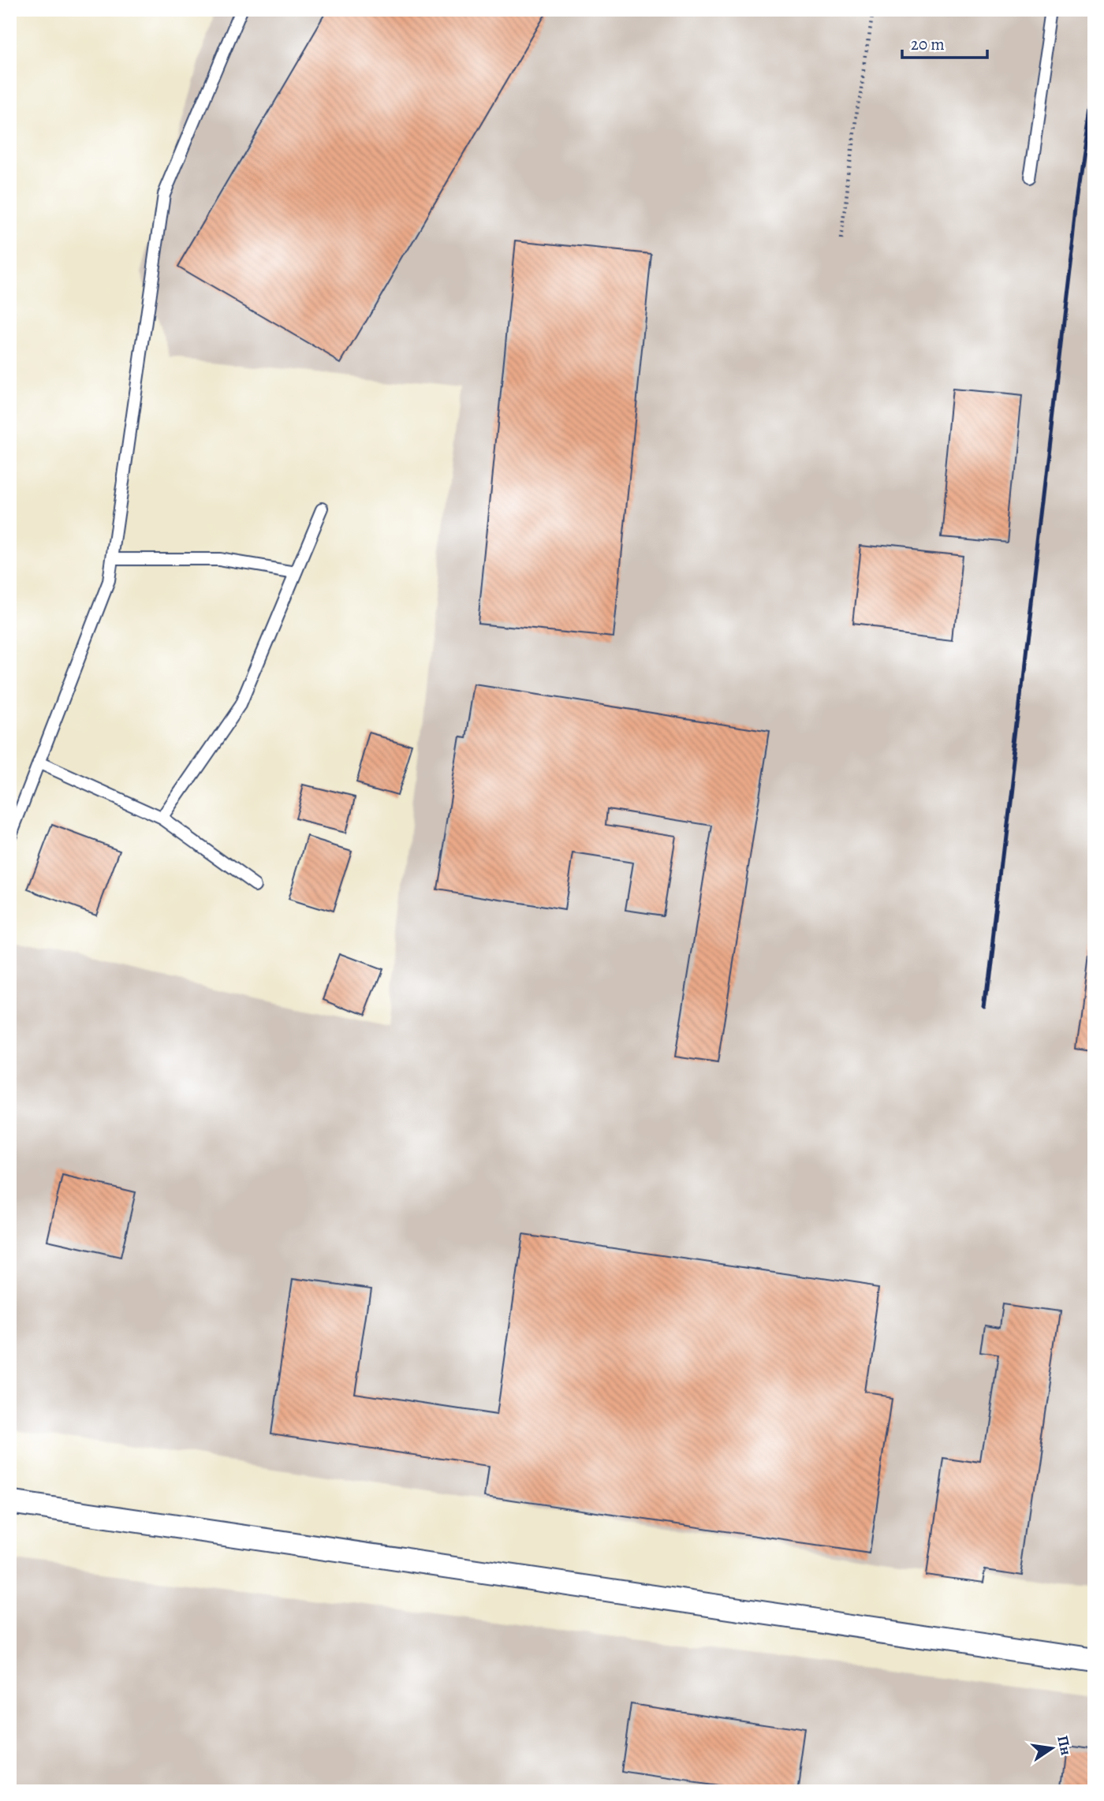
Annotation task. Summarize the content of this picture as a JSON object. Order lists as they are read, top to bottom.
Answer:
{
  "scale_bar": "20 m",
  "north": "right"
}
